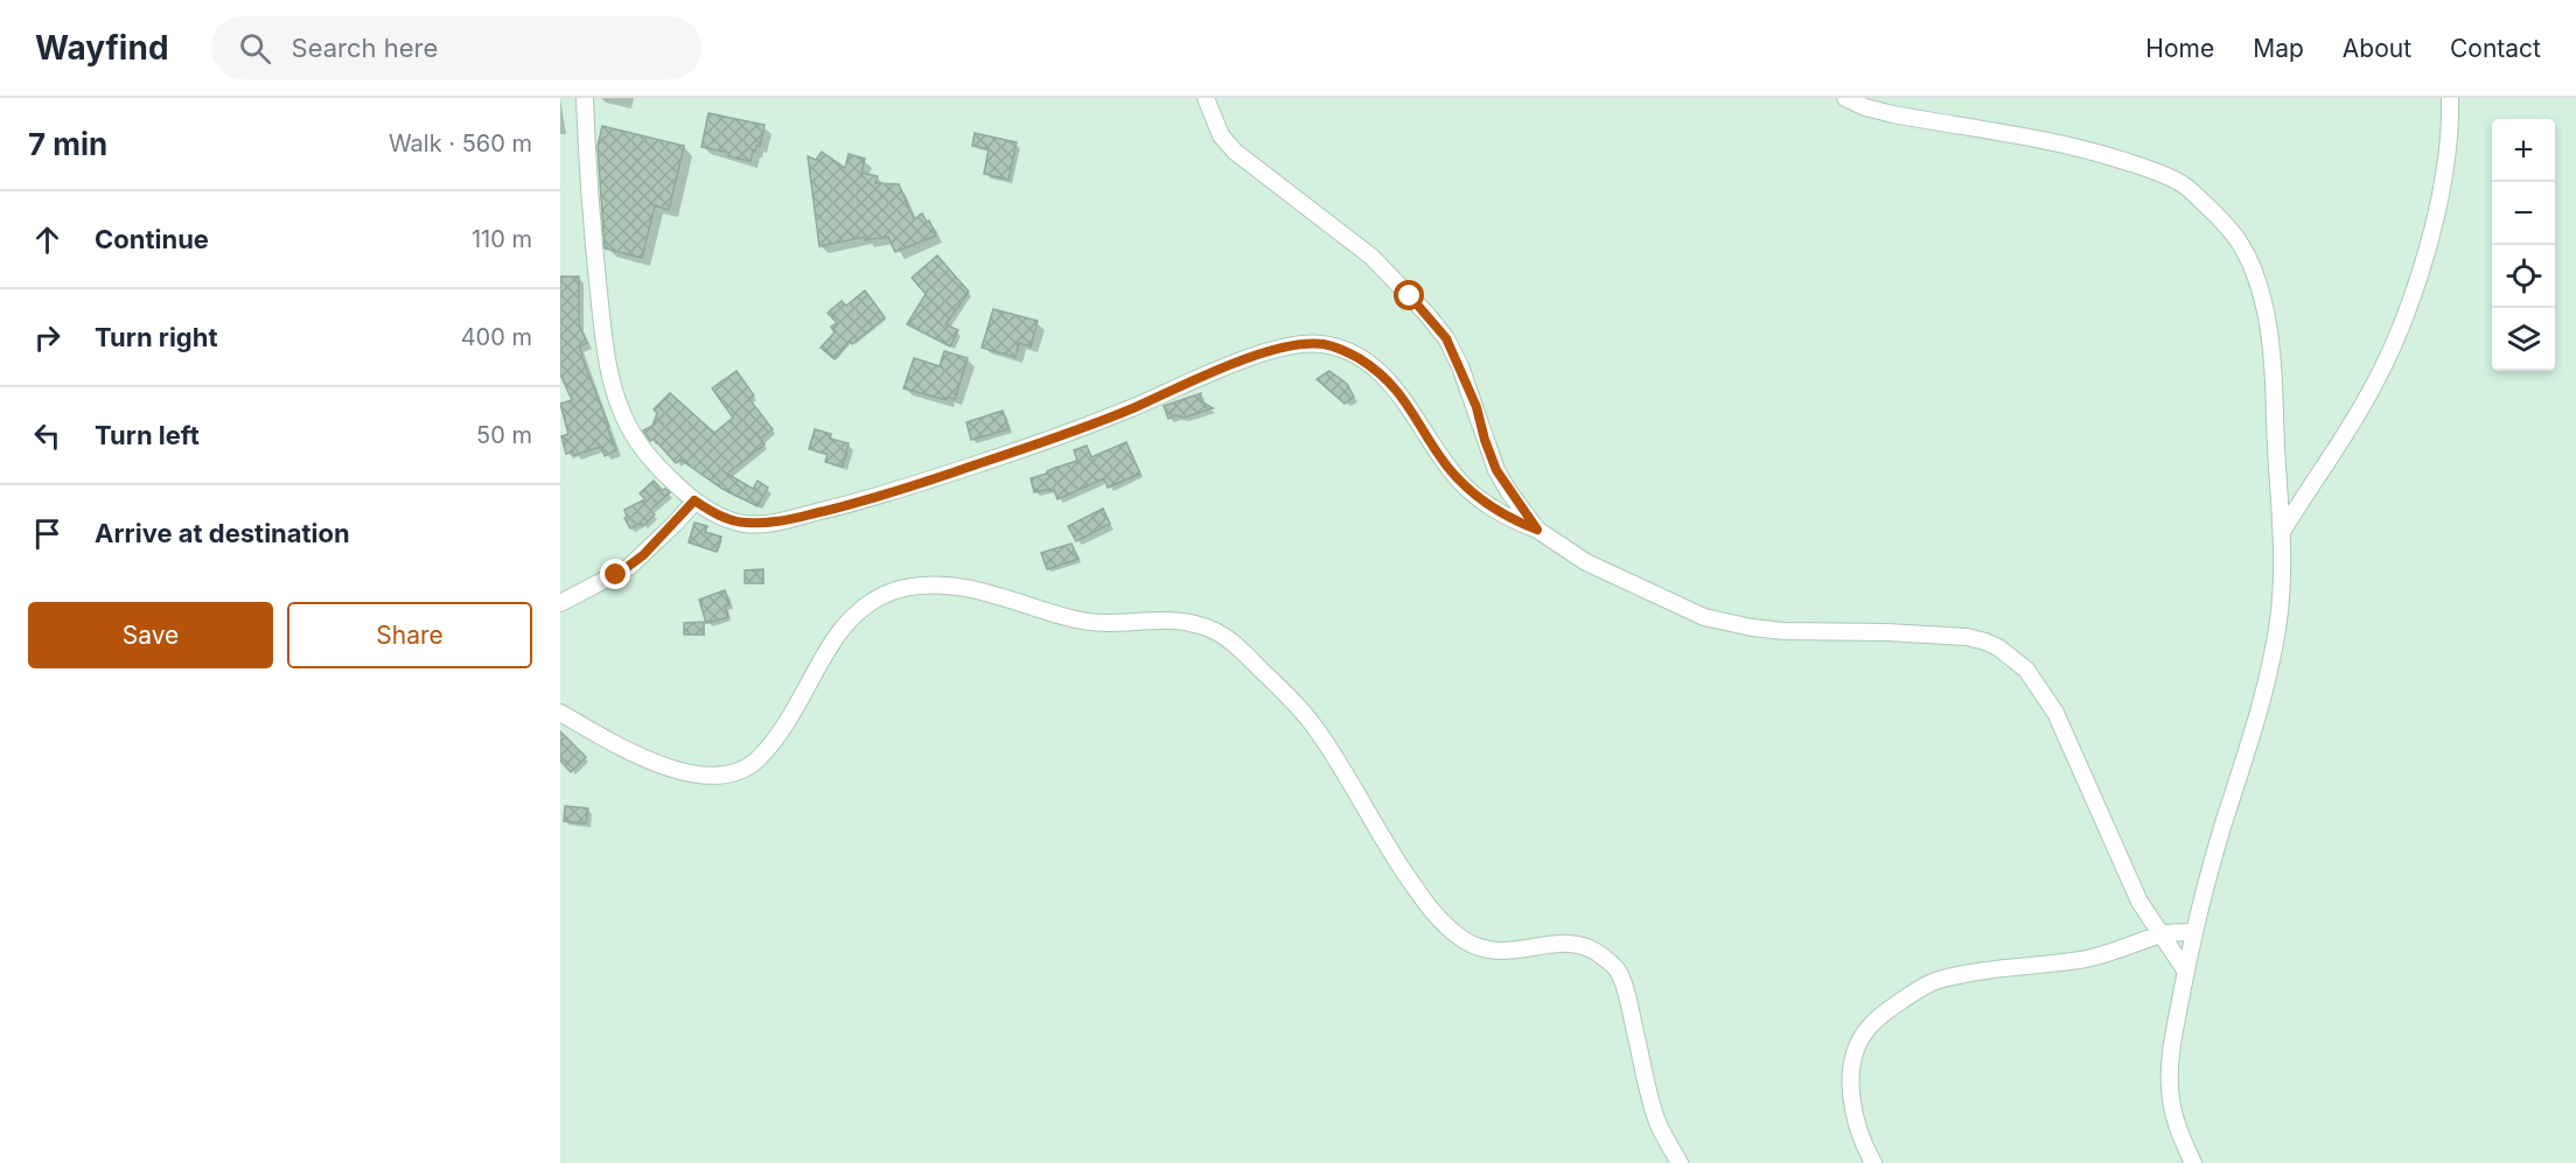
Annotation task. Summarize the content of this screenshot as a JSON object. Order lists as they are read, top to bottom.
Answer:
{
  "page": {
    "header": "Wayfind",
    "search": "Search here",
    "nav": [
      "Home",
      "Map",
      "About",
      "Contact"
    ],
    "heading": ["7 min", "Walk · 560 m"],
    "map_buttons": ["+", "−"],
    "list": [
      ["Continue", "110 m"],
      ["Turn right", "400 m"],
      ["Turn left", "50 m"],
      "Arrive at destination"
    ],
    "buttons": ["Save", "Share"]
  }
}
